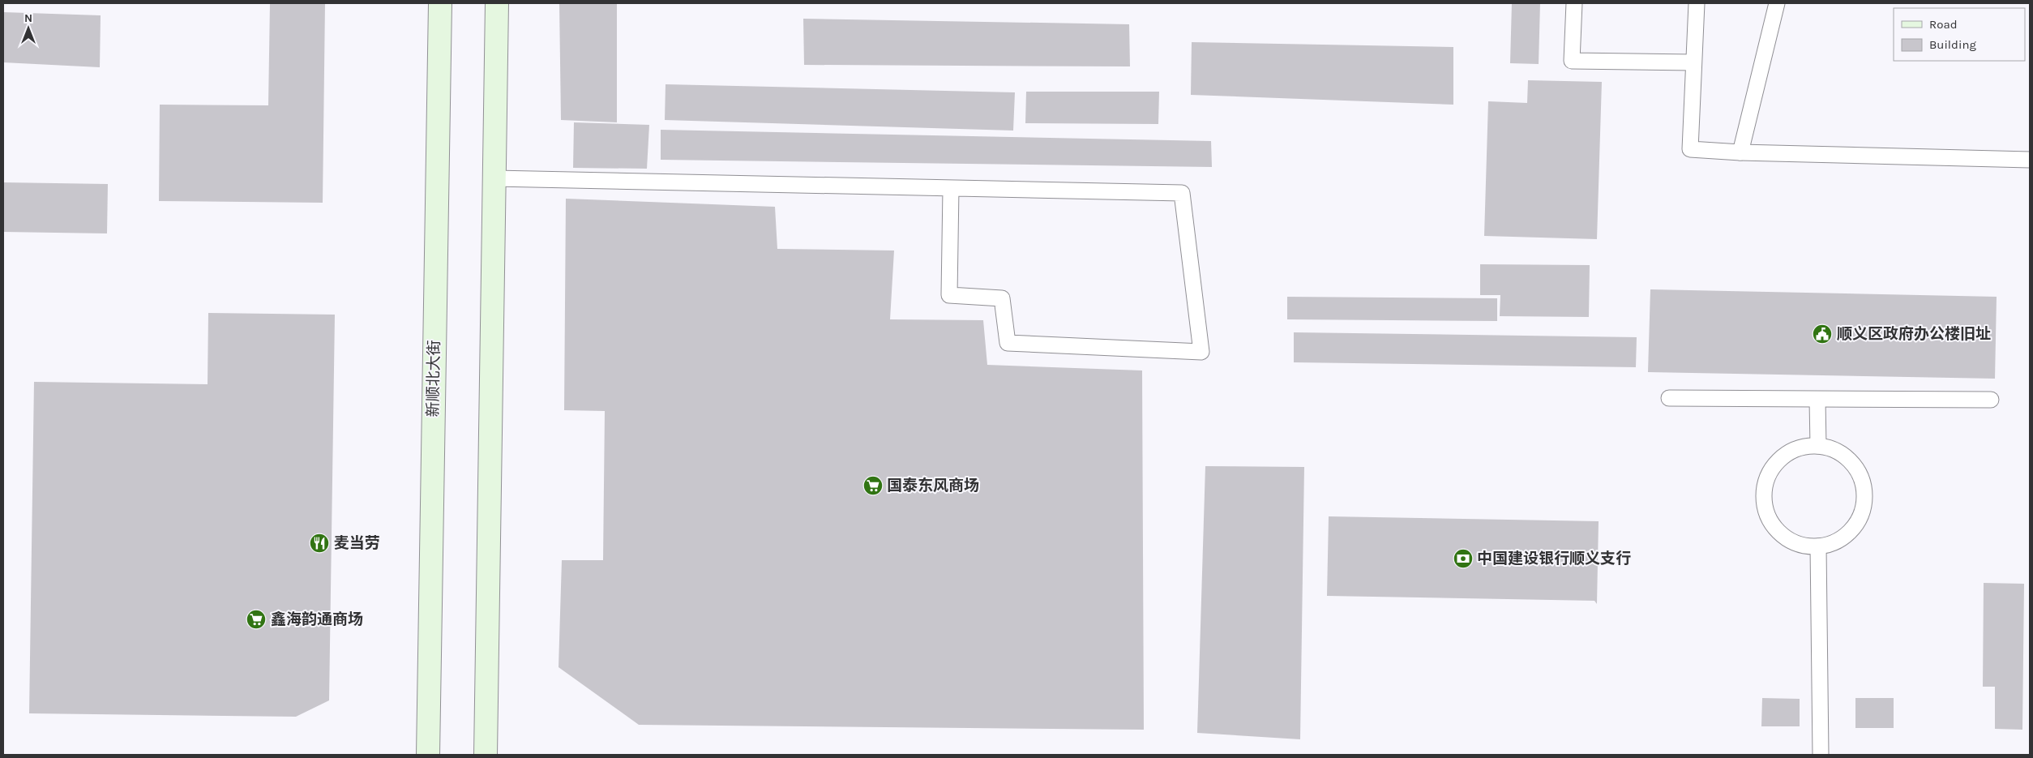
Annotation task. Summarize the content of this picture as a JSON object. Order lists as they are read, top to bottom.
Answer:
{
  "streets": {
    "main road": ["新顺北大街"]
  },
  "places": {
    "public building": ["顺义区政府办公楼旧址"],
    "supermarket": ["国泰东风商场", "鑫海韵通商场"],
    "restaurant": ["麦当劳"],
    "bank": ["中国建设银行顺义支行"]
  },
  "legend": ["Road", "Building"],
  "north": "top"
}
